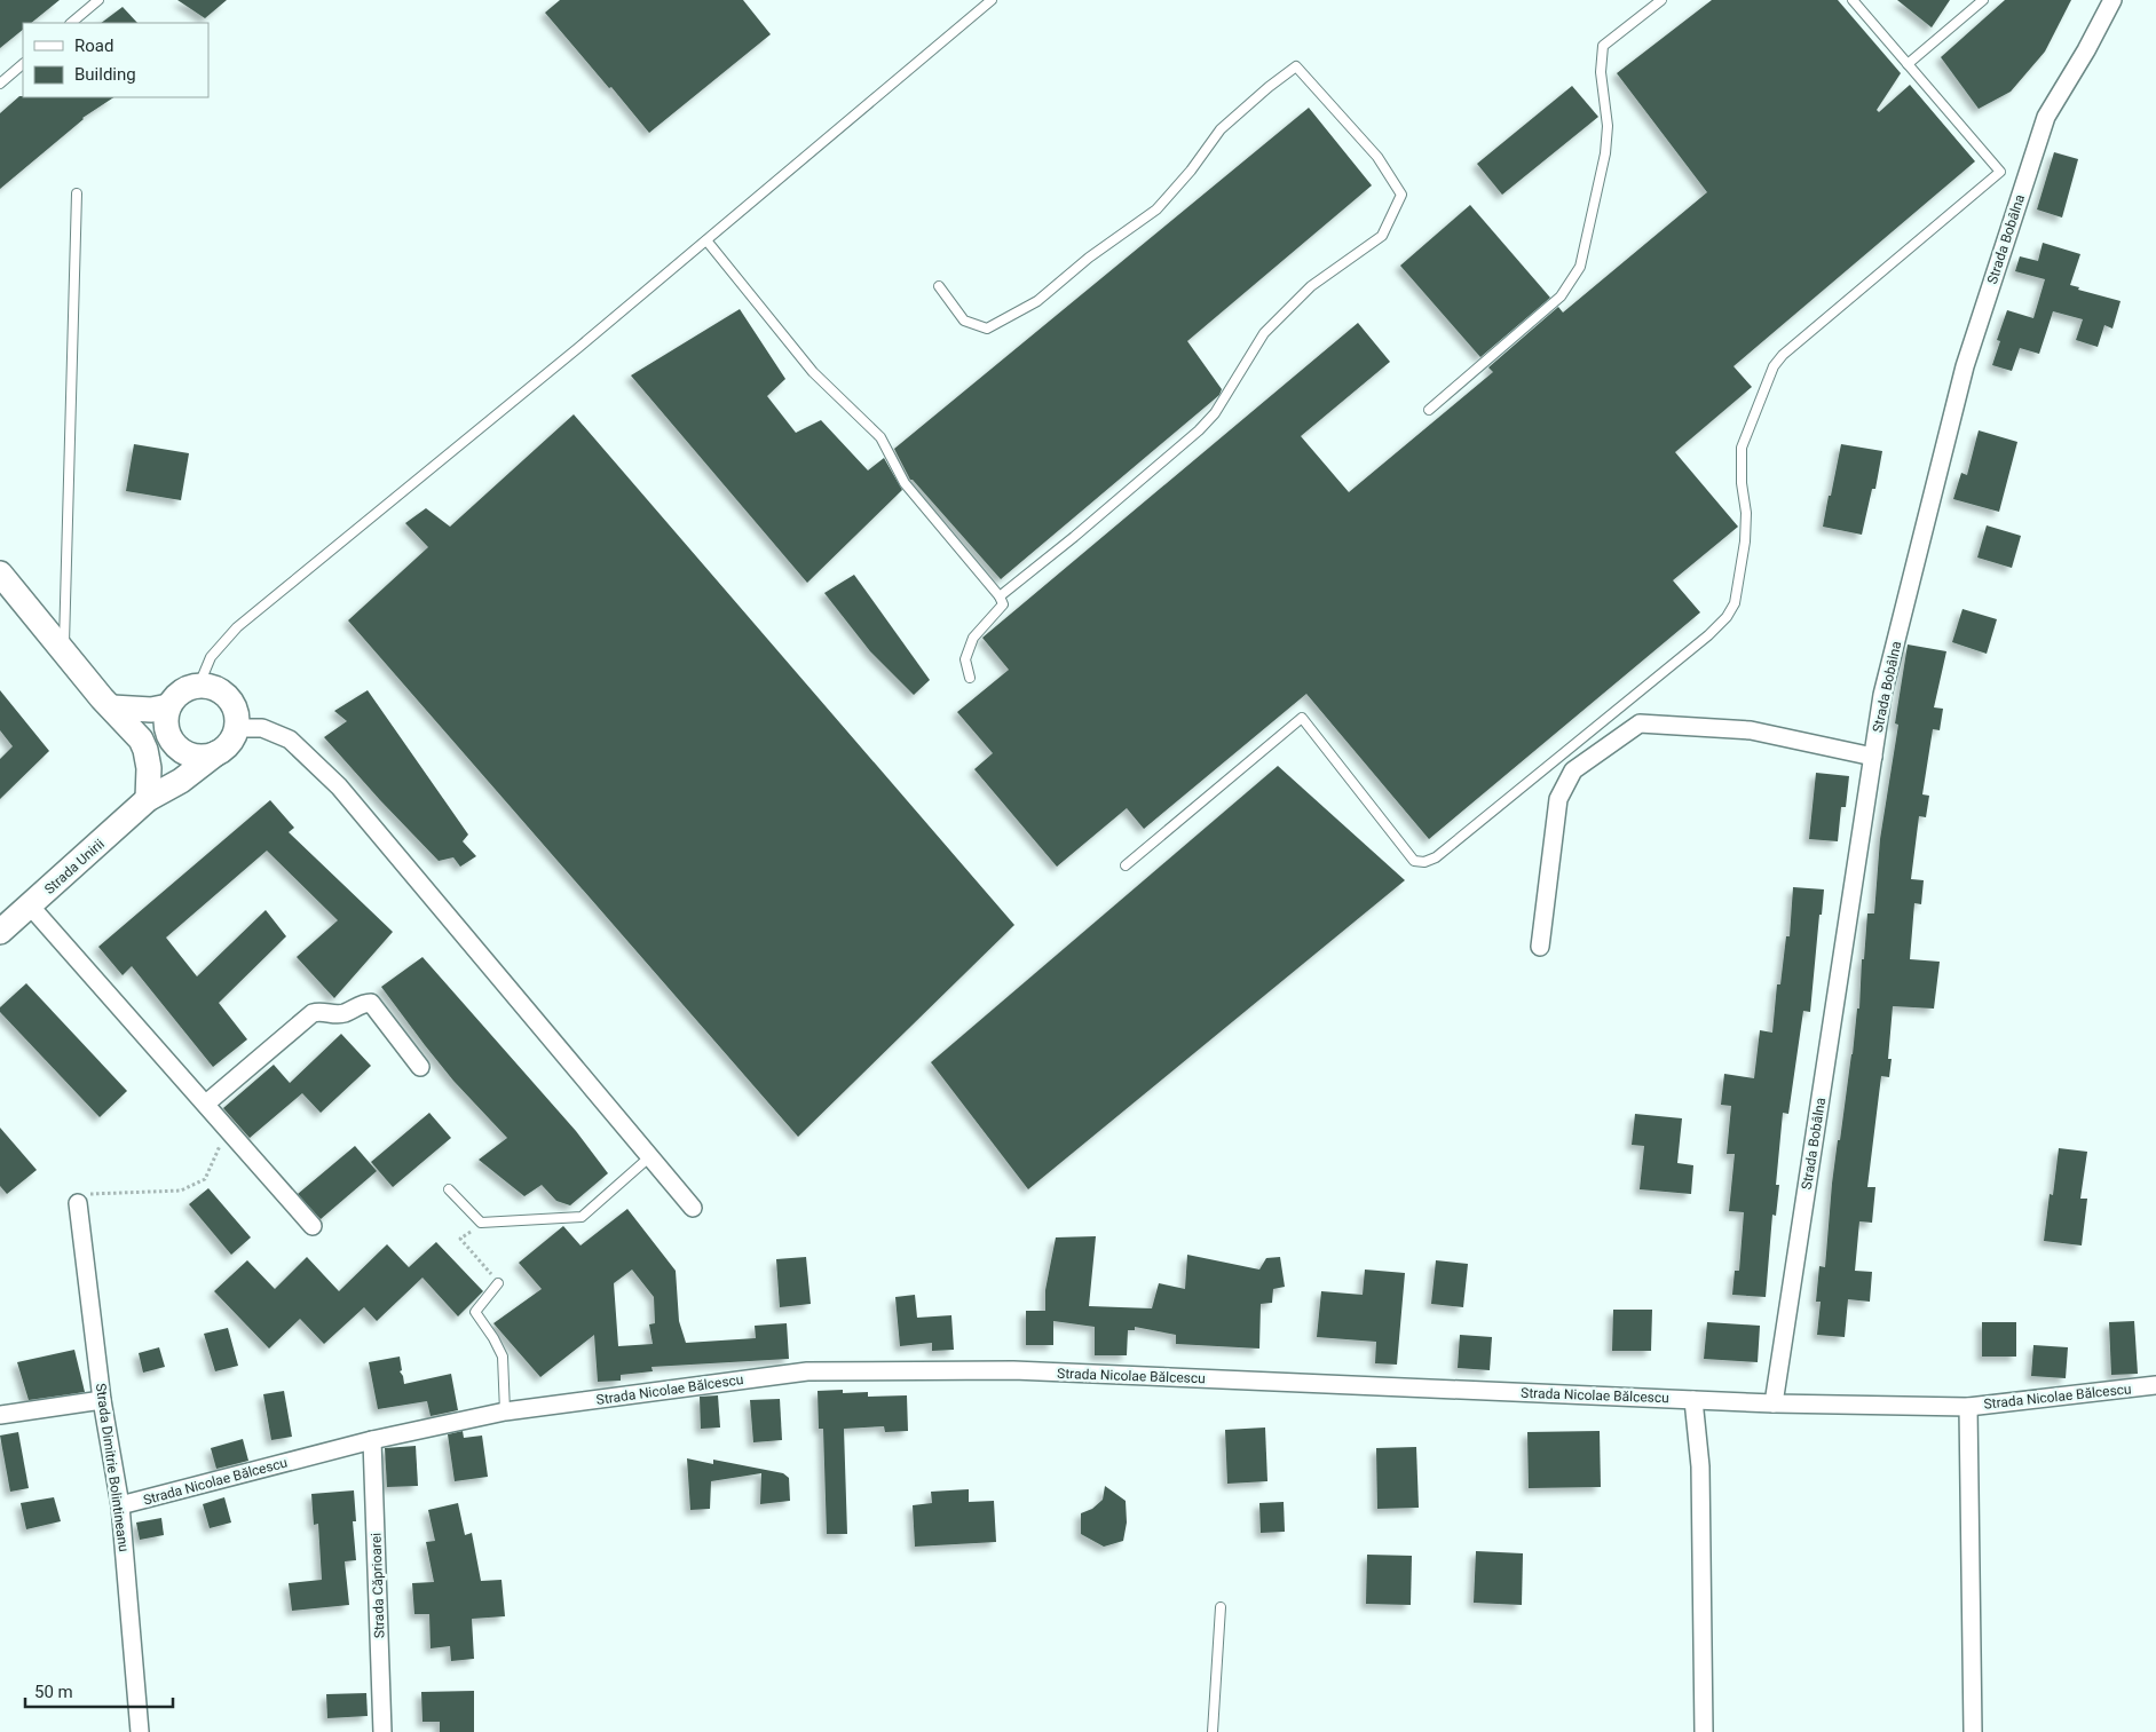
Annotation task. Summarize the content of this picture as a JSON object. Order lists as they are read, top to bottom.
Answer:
{
  "streets": {
    "main road": ["Strada Unirii"],
    "street": [
      "Strada Bobâlna",
      "Strada Nicolae Bălcescu",
      "Strada Dimitrie Bolintineanu",
      "Strada Căprioarei"
    ]
  },
  "crossings": [
    ["Strada Bobâlna", "Strada Nicolae Bălcescu"],
    ["Strada Nicolae Bălcescu", "Strada Dimitrie Bolintineanu"],
    ["Strada Nicolae Bălcescu", "Strada Căprioarei"]
  ],
  "legend": ["Road", "Building"],
  "scale_bar": "50 m"
}
